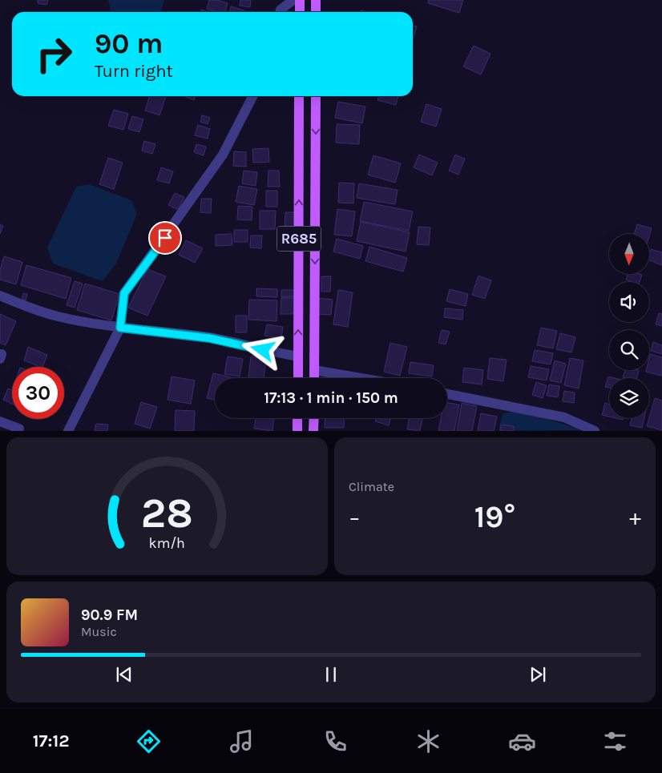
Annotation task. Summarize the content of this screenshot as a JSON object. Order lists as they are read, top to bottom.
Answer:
{
  "streets": {
    "main road": ["R685"]
  },
  "north": "bottom",
  "page": {
    "turn": ["90 m", "Turn right"],
    "limit": "30",
    "trip": "17:13 · 1 min · 150 m",
    "tile": "Climate",
    "heat": ["−", "19°", "+"],
    "song": ["90.9 FM", "Music"],
    "tabs": "17:12",
    "gauge": ["28", "km/h"]
  }
}
